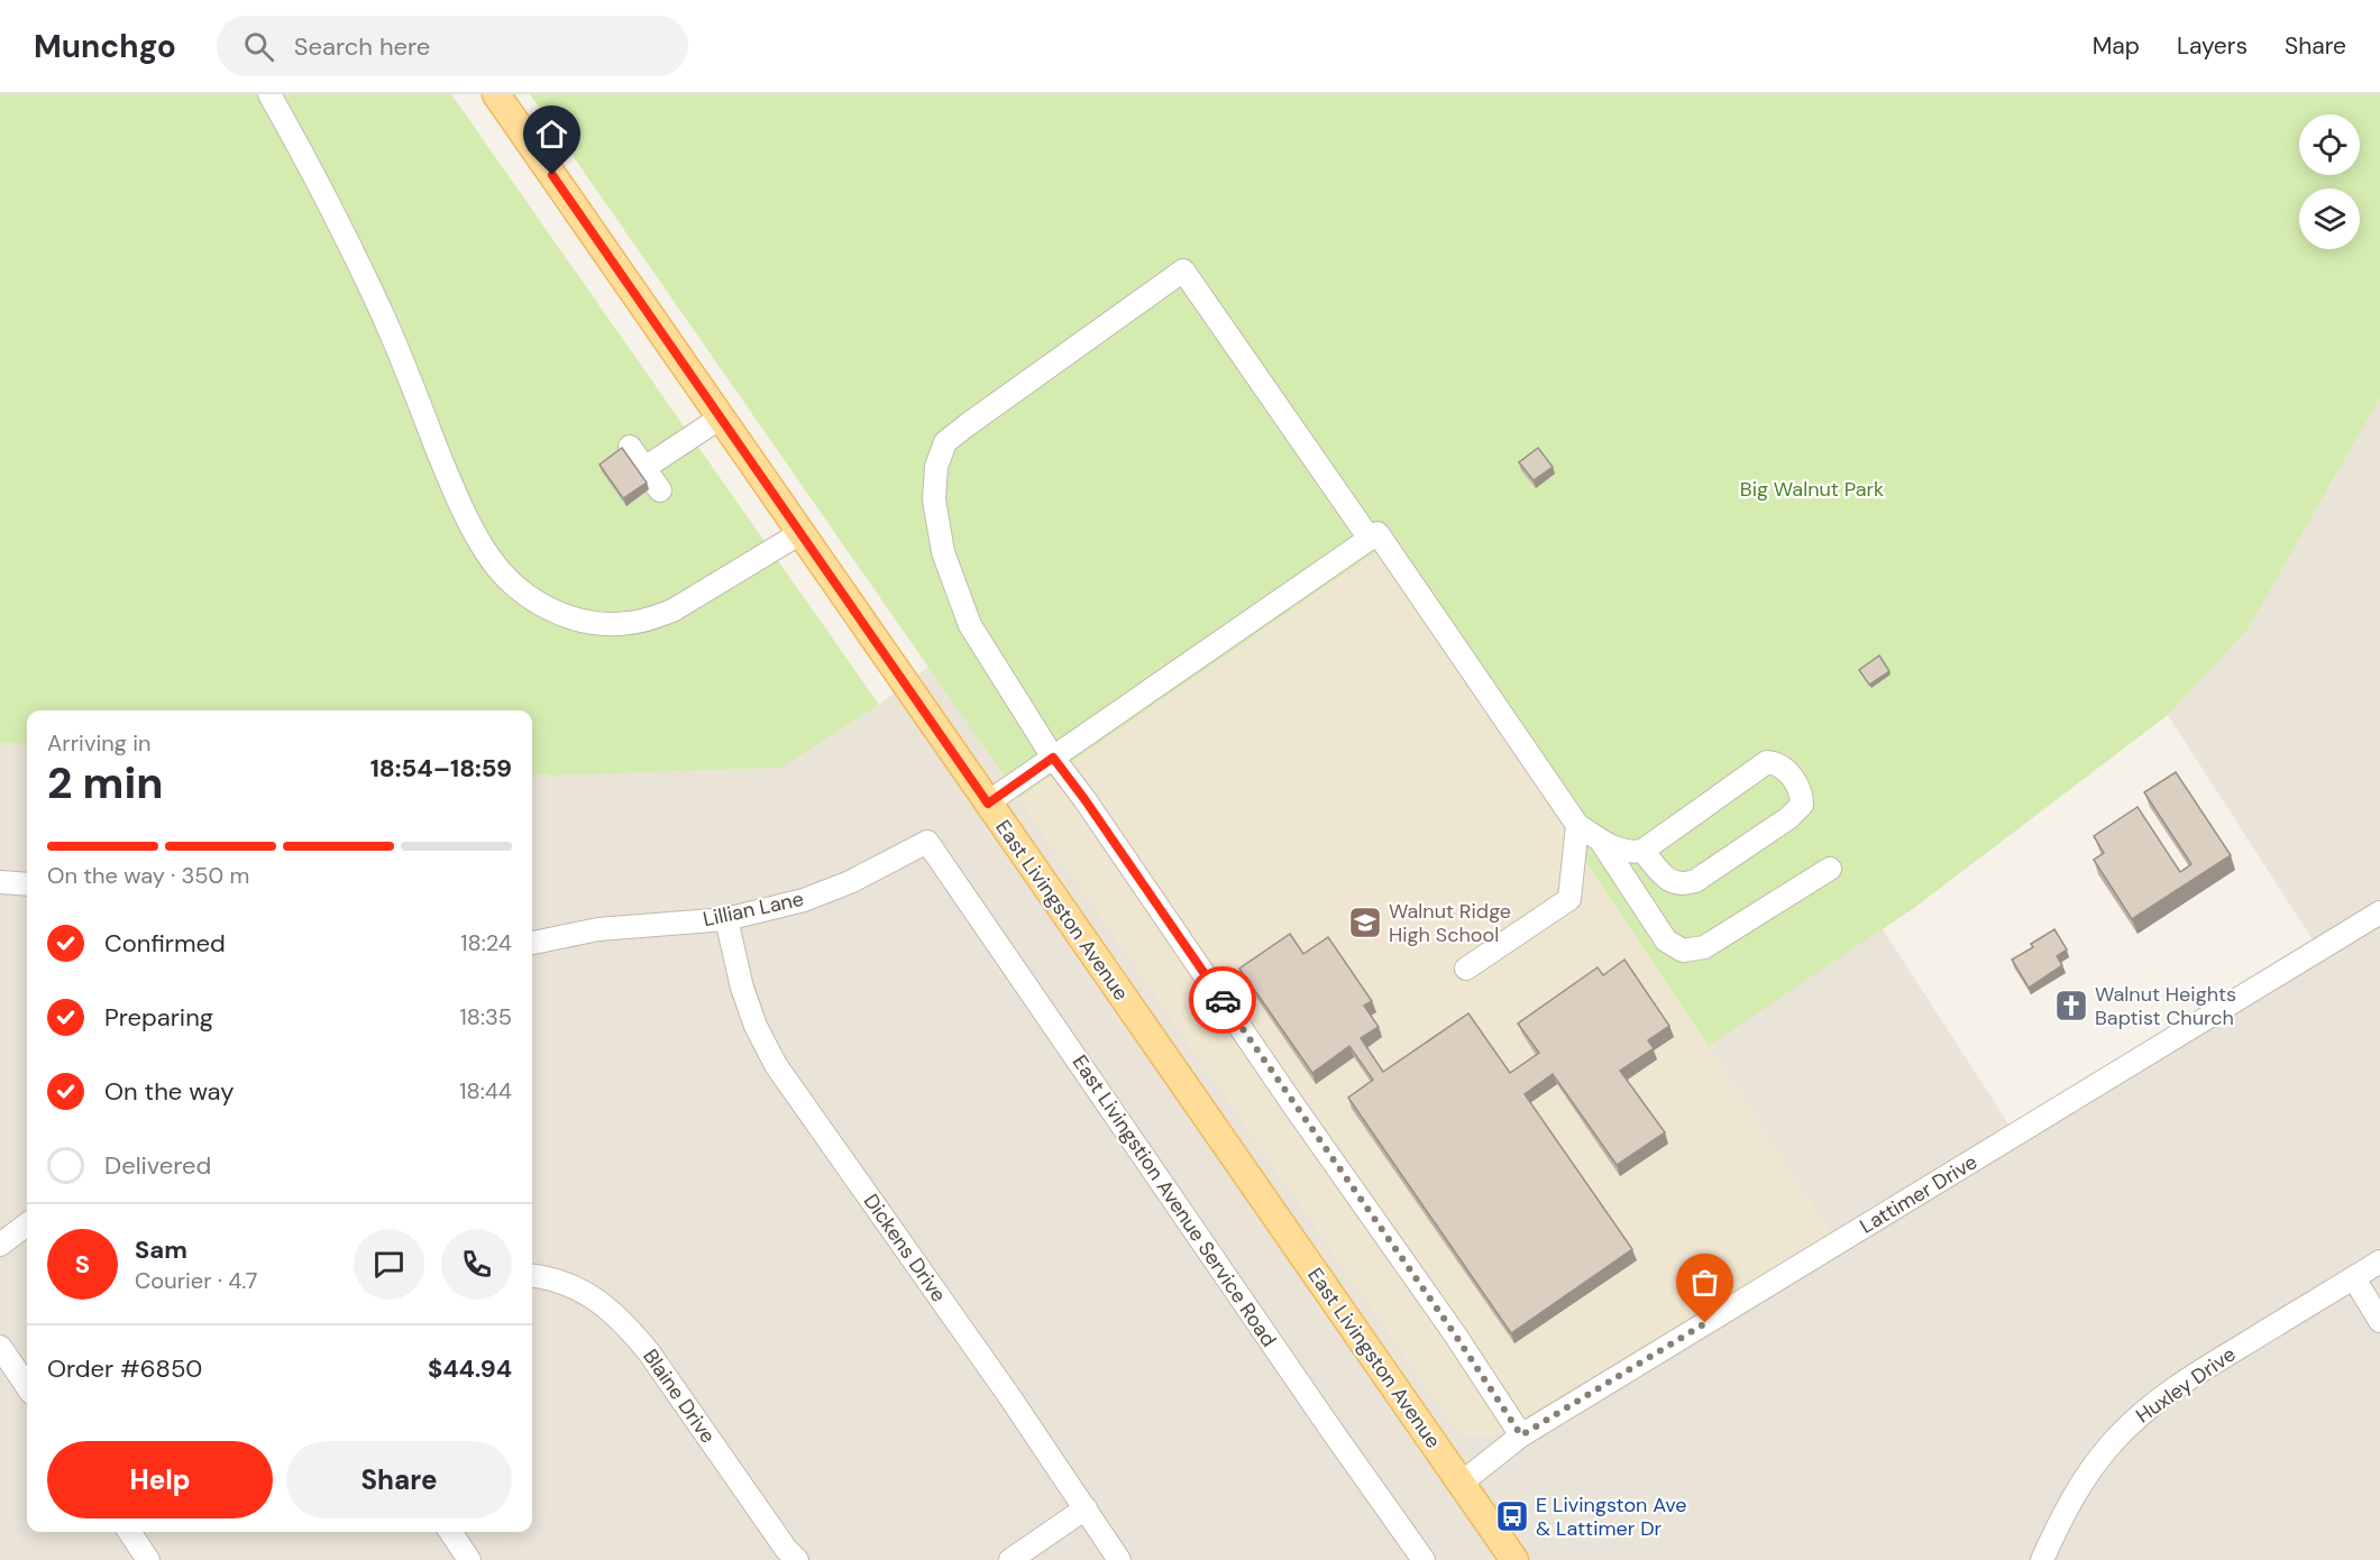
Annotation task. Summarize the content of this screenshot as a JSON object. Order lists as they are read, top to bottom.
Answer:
{
  "streets": {
    "main road": ["East Livingston Avenue"],
    "street": [
      "Lillian Lane",
      "Lattimer Drive",
      "East Livingstion Avenue Service Road",
      "Dickens Drive",
      "Huxley Drive",
      "Blaine Drive"
    ]
  },
  "crossings": [
    ["Lillian Lane", "East Livingstion Avenue Service Road"],
    ["Lillian Lane", "Dickens Drive"],
    ["East Livingston Avenue", "Lattimer Drive"]
  ],
  "parks": ["Big Walnut Park"],
  "places": {
    "school or university": ["Walnut Ridge High School"],
    "church": ["Walnut Heights Baptist Church"],
    "bus stop": ["E Livingston Ave & Lattimer Dr"]
  },
  "page": {
    "header": "Munchgo",
    "search": "Search here",
    "nav": ["Map", "Layers", "Share"],
    "heading": ["2 min", "Arriving in", "18:54–18:59"],
    "panel": [
      "Sam",
      "Courier · 4.7",
      "Order #6850",
      "$44.94"
    ],
    "bar": "On the way · 350 m",
    "list": [
      ["Confirmed", "18:24"],
      ["Preparing", "18:35"],
      ["On the way", "18:44"],
      "Delivered"
    ],
    "round": "S",
    "buttons": ["Help", "Share"]
  }
}
